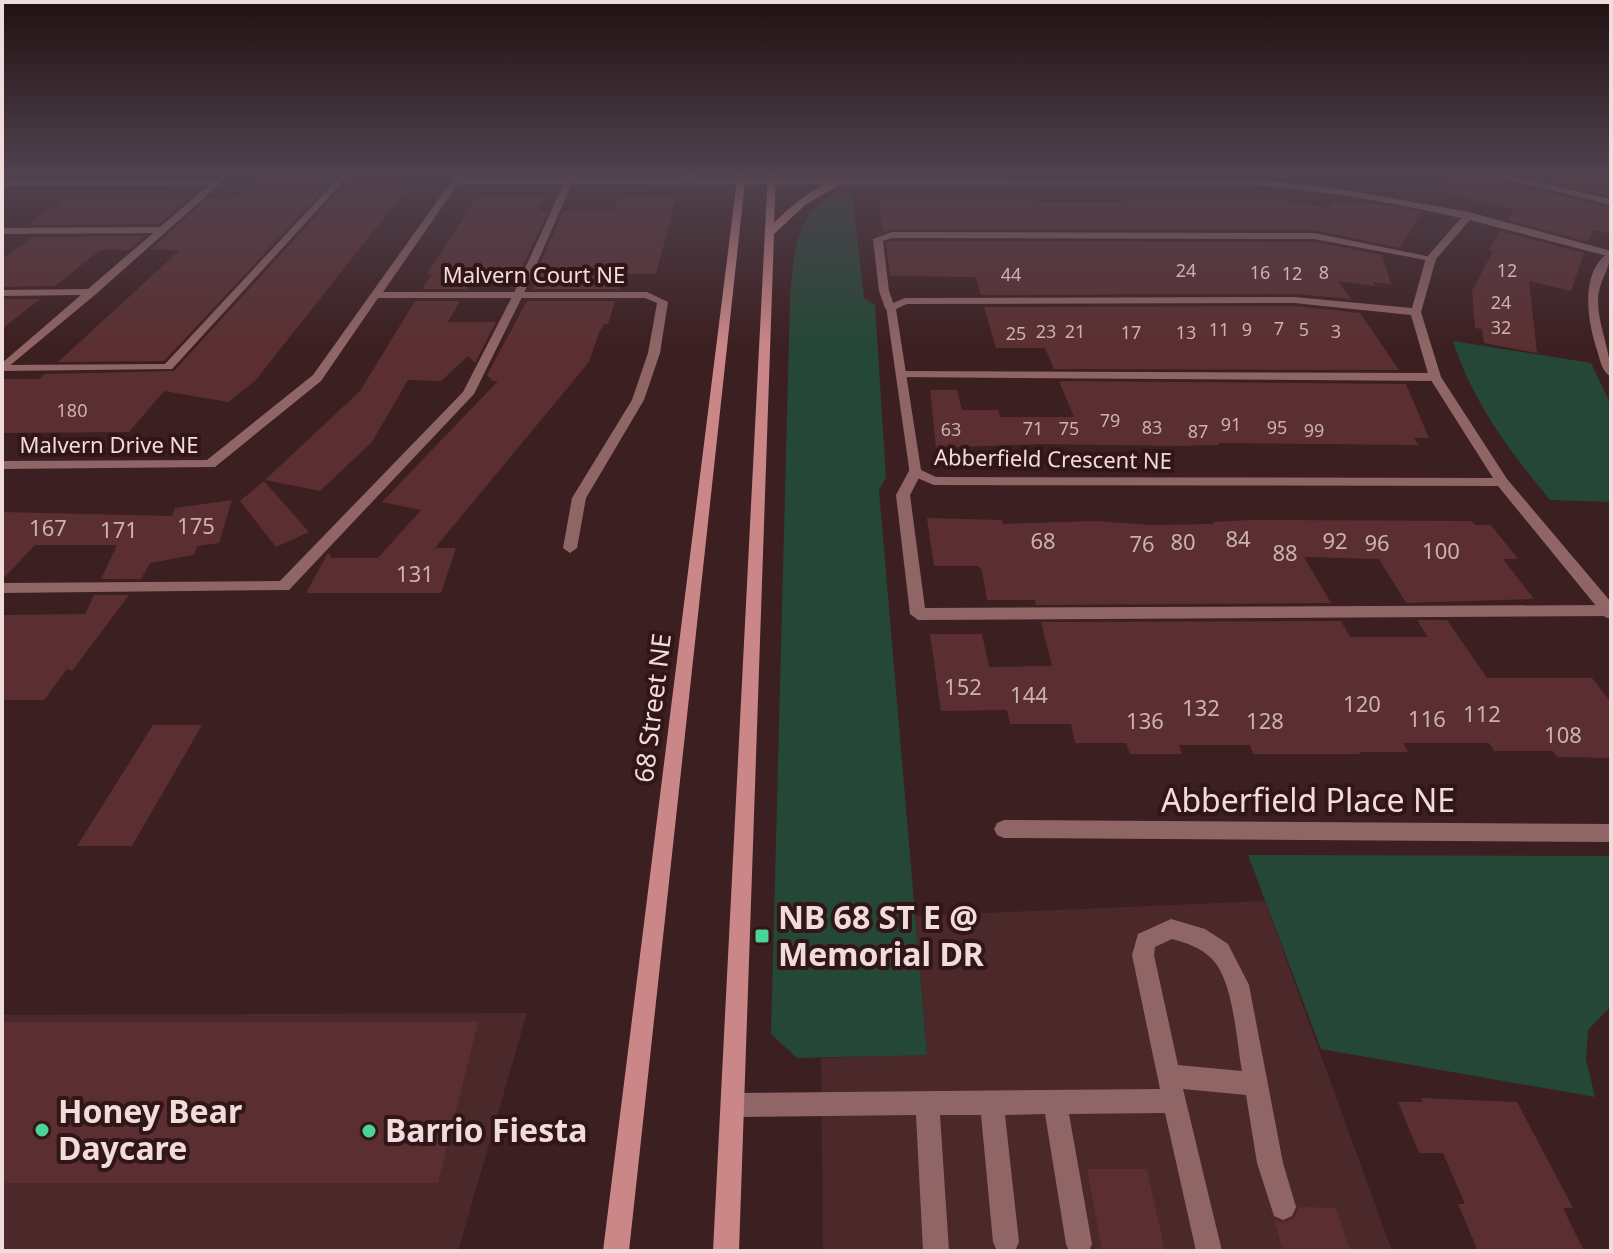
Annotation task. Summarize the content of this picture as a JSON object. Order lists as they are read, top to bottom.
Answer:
{
  "streets": {
    "main road": ["68 Street NE"],
    "street": [
      "Malvern Court NE",
      "Malvern Drive NE",
      "Abberfield Crescent NE",
      "Abberfield Place NE"
    ]
  },
  "crossings": [
    ["Malvern Court NE", "Malvern Drive NE"]
  ],
  "places": {
    "transit": ["NB 68 ST E @ Memorial DR"],
    "other": ["Honey Bear Daycare", "Barrio Fiesta"]
  },
  "house_numbers": [
    "24",
    "12",
    "16",
    "8",
    "12",
    "44",
    "24",
    "32",
    "7",
    "11",
    "9",
    "5",
    "23",
    "21",
    "3",
    "17",
    "13",
    "25",
    "180",
    "79",
    "91",
    "83",
    "95",
    "71",
    "75",
    "63",
    "99",
    "87",
    "175",
    "167",
    "171",
    "84",
    "68",
    "92",
    "80",
    "96",
    "76",
    "100",
    "88",
    "131",
    "152",
    "144",
    "120",
    "132",
    "112",
    "116",
    "136",
    "128",
    "108"
  ]
}
